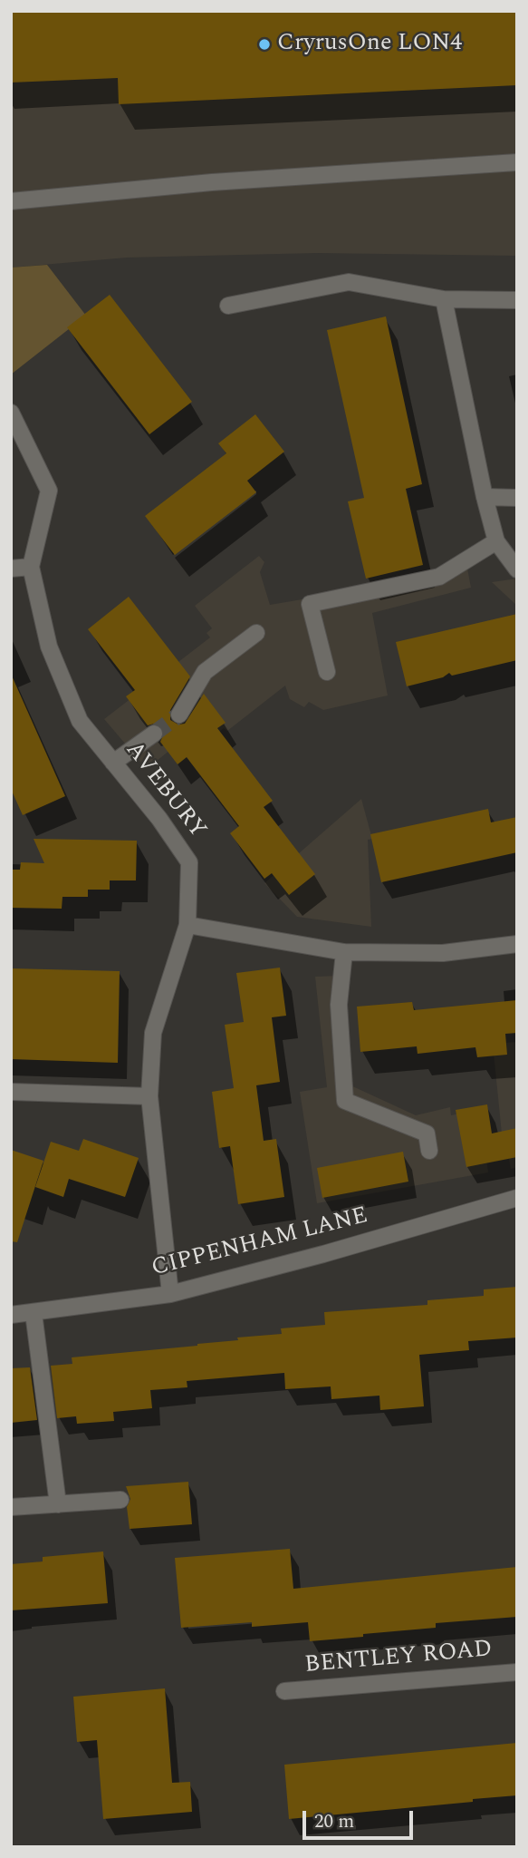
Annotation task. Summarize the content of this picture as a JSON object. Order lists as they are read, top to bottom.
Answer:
{
  "streets": {
    "street": ["AVEBURY", "CIPPENHAM LANE", "BENTLEY ROAD"]
  },
  "crossings": [
    ["AVEBURY", "CIPPENHAM LANE"]
  ],
  "places": ["CryrusOne LON4"],
  "scale_bar": "20 m"
}
